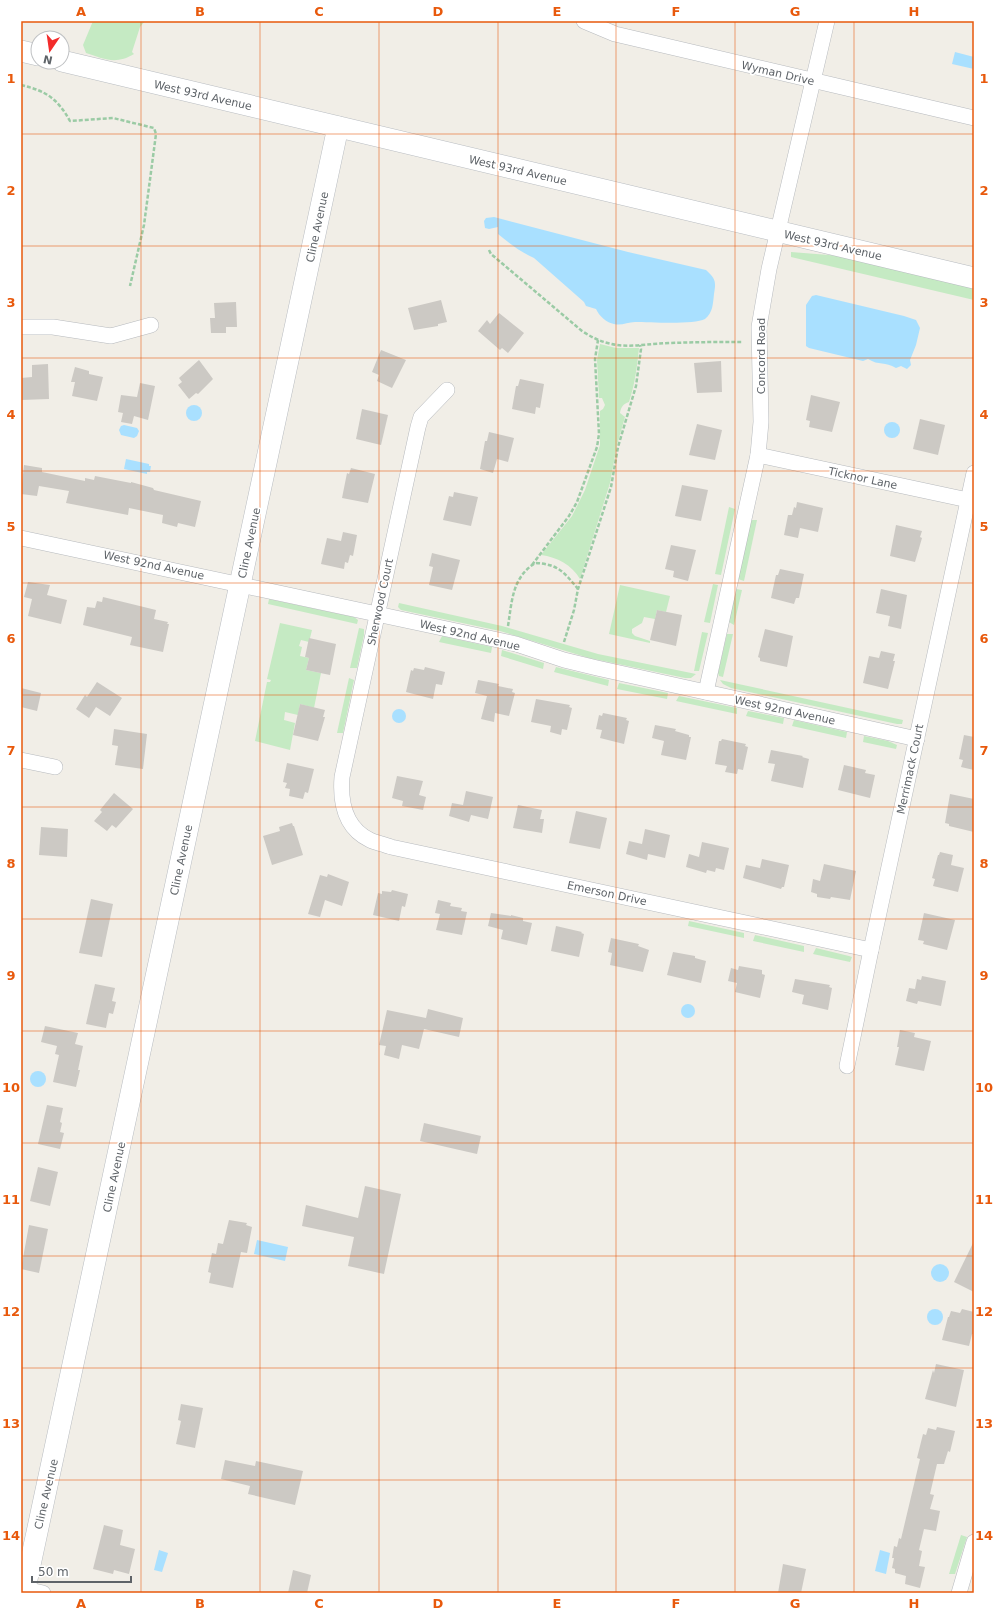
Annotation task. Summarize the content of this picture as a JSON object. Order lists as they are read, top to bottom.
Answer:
{
  "streets": {
    "street": [
      "Wyman Drive",
      "West 93rd Avenue",
      "Cline Avenue",
      "Concord Road",
      "Ticknor Lane",
      "West 92nd Avenue",
      "Sherwood Court",
      "Merrimack Court",
      "Emerson Drive"
    ]
  },
  "crossings": [
    ["Wyman Drive", "Concord Road"],
    ["West 93rd Avenue", "Cline Avenue"],
    ["West 93rd Avenue", "Concord Road"],
    ["Cline Avenue", "West 92nd Avenue"],
    ["Concord Road", "Ticknor Lane"],
    ["Concord Road", "West 92nd Avenue"],
    ["Ticknor Lane", "Merrimack Court"],
    ["West 92nd Avenue", "Sherwood Court"],
    ["West 92nd Avenue", "Merrimack Court"],
    ["Sherwood Court", "Emerson Drive"],
    ["Merrimack Court", "Emerson Drive"]
  ],
  "scale_bar": "50 m",
  "north": "bottom",
  "grid": {
    "columns": [
      "A",
      "B",
      "C",
      "D",
      "E",
      "F",
      "G",
      "H"
    ],
    "rows": [
      "1",
      "2",
      "3",
      "4",
      "5",
      "6",
      "7",
      "8",
      "9",
      "10",
      "11",
      "12",
      "13",
      "14"
    ]
  }
}
